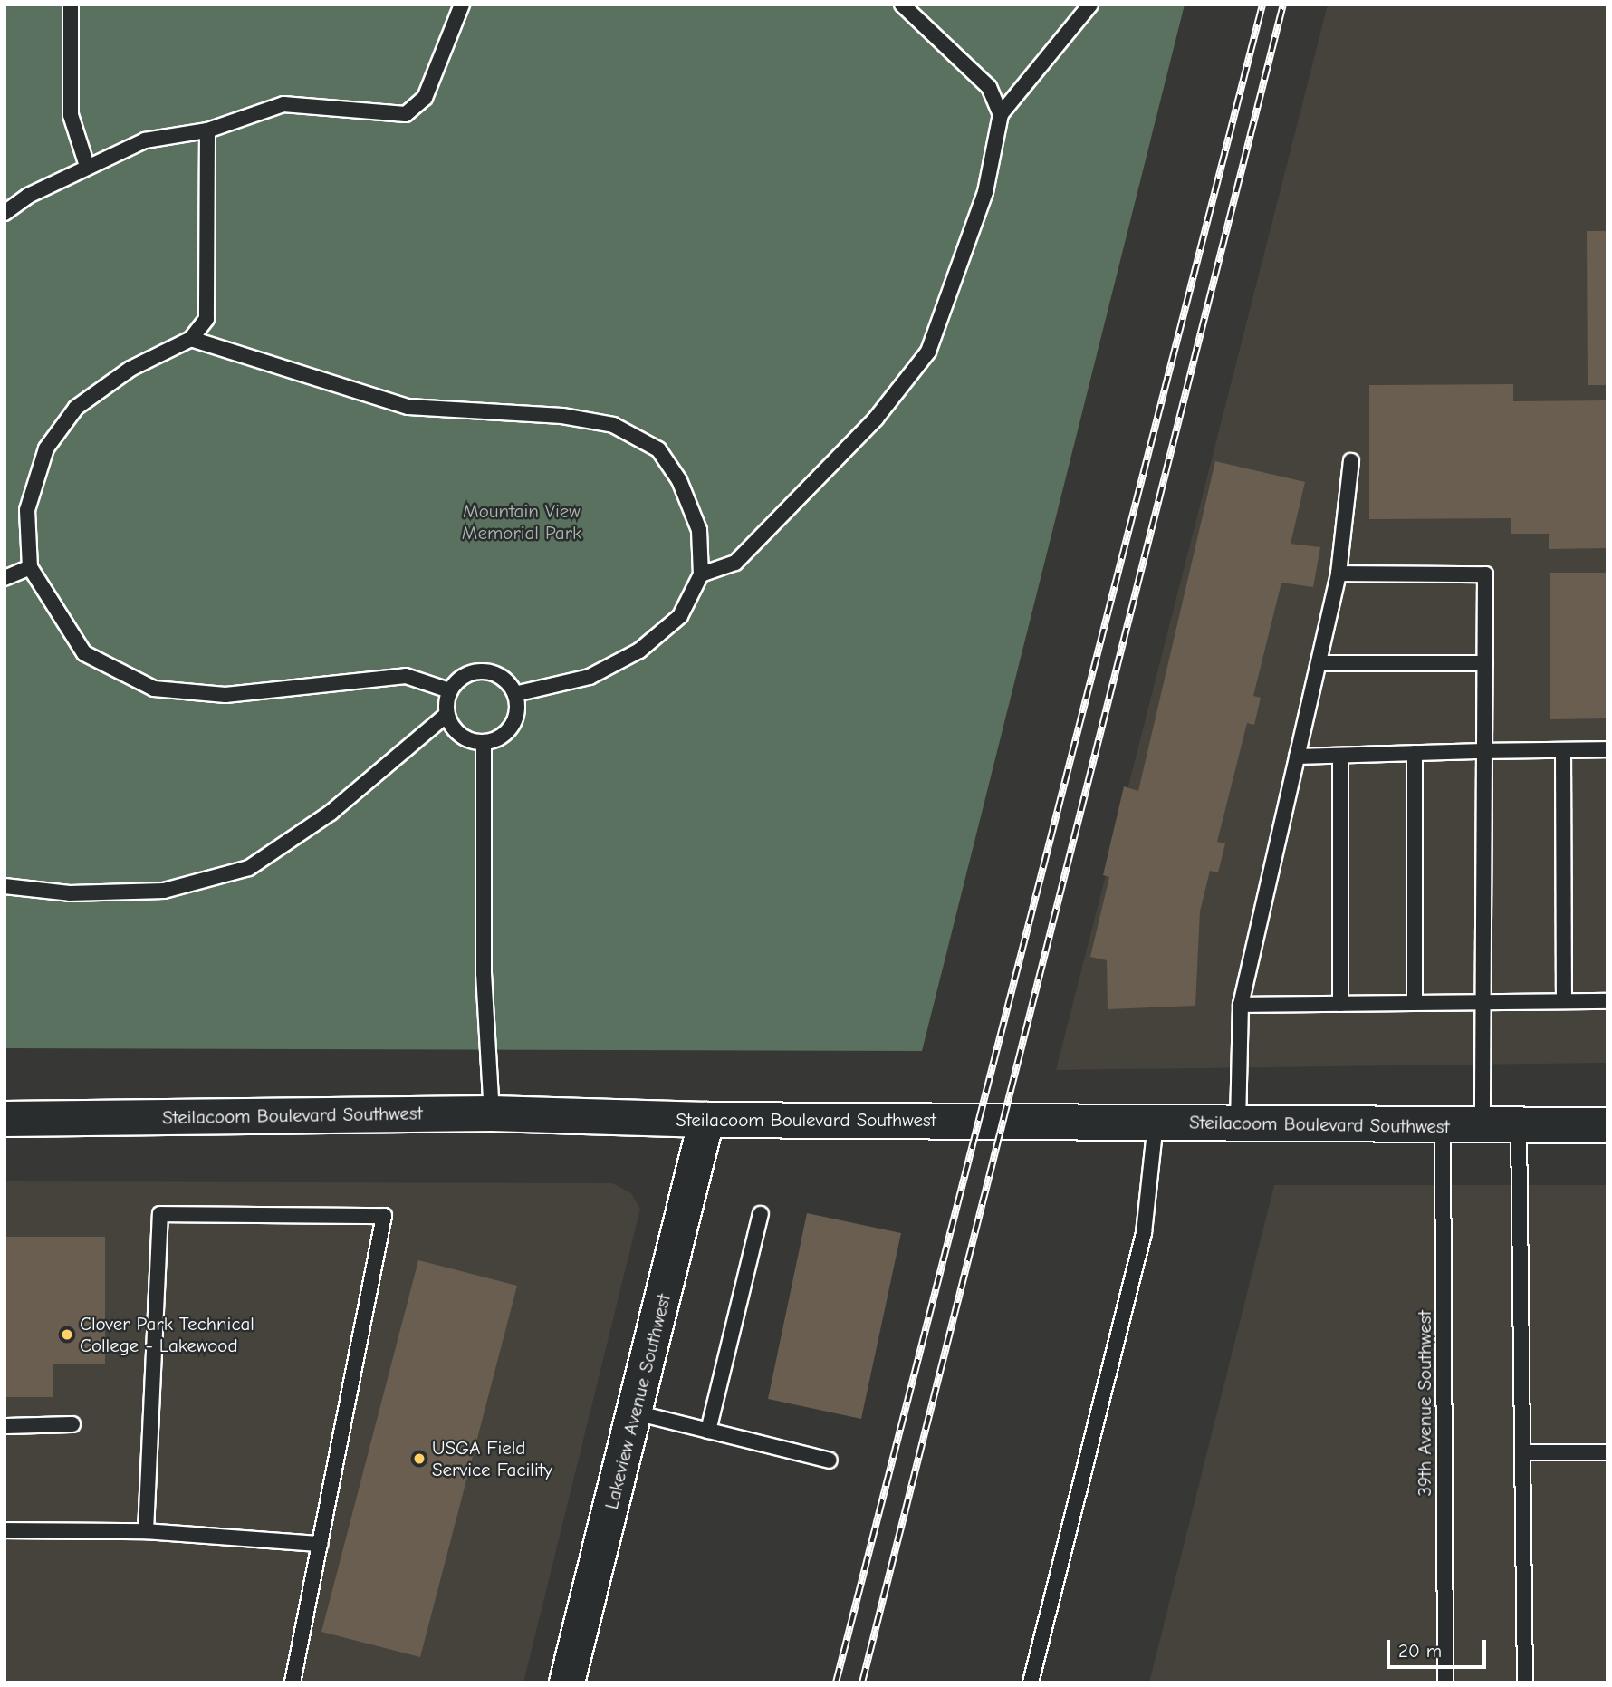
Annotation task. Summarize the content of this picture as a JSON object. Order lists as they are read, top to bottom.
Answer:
{
  "streets": {
    "main road": ["Steilacoom Boulevard Southwest", "Lakeview Avenue Southwest"],
    "lane": ["39th Avenue Southwest"]
  },
  "crossings": [
    ["Steilacoom Boulevard Southwest", "Lakeview Avenue Southwest"],
    ["Steilacoom Boulevard Southwest", "39th Avenue Southwest"]
  ],
  "parks": ["Mountain View Memorial Park"],
  "places": ["Clover Park Technical College - Lakewood", "USGA Field Service Facility"],
  "scale_bar": "20 m"
}
